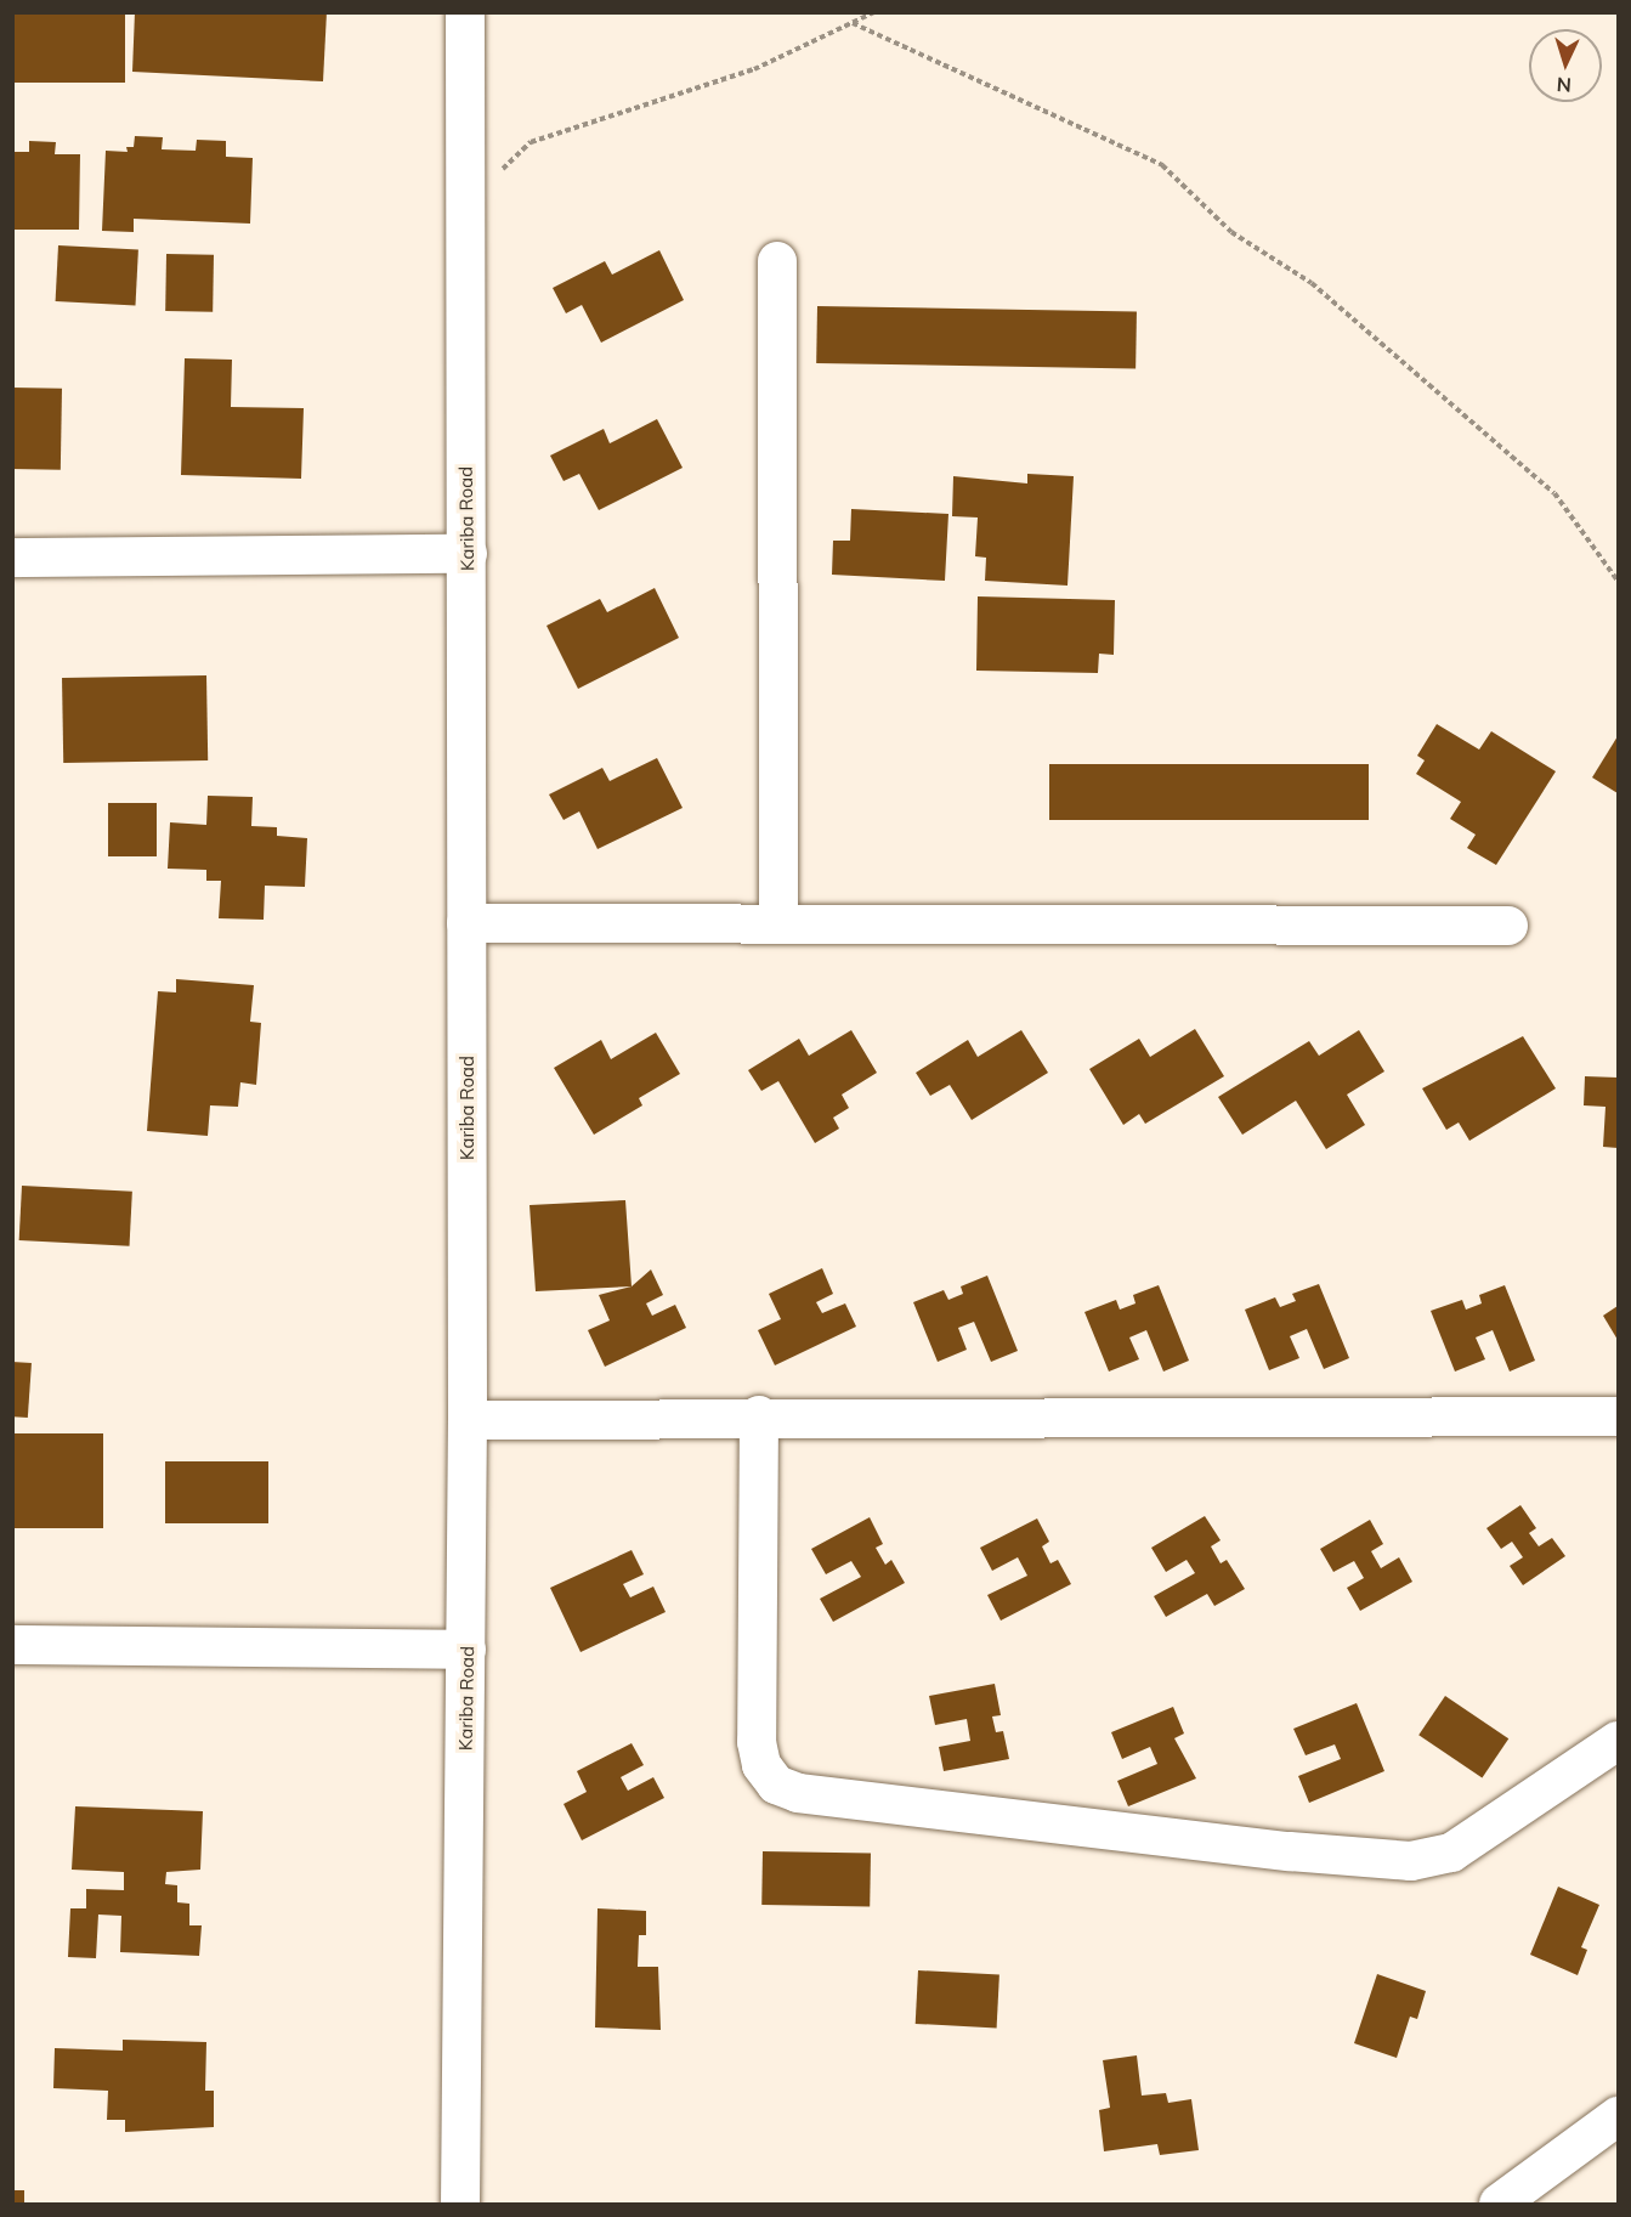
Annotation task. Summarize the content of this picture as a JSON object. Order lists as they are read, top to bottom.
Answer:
{
  "streets": {
    "street": ["Kariba Road"]
  },
  "north": "bottom"
}
